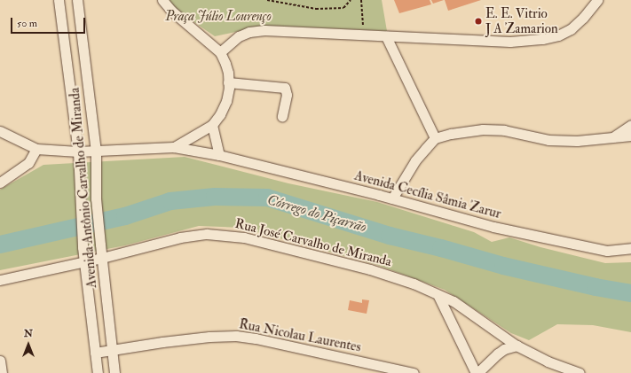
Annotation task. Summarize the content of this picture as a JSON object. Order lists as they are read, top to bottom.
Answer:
{
  "streets": {
    "street": [
      "Avenida Antônio Carvalho de Miranda",
      "Avenida Cecília Sâmia Zarur",
      "Rua José Carvalho de Miranda",
      "Rua Nicolau Laurentes"
    ]
  },
  "crossings": [
    ["Avenida Antônio Carvalho de Miranda", "Rua José Carvalho de Miranda"],
    ["Avenida Antônio Carvalho de Miranda", "Rua Nicolau Laurentes"]
  ],
  "water": ["Córrego do Piçarrão"],
  "parks": ["Praça Júlio Lourenço"],
  "places": ["E. E. Vitrio J A Zamarion"],
  "scale_bar": "50 m",
  "north": "top"
}
